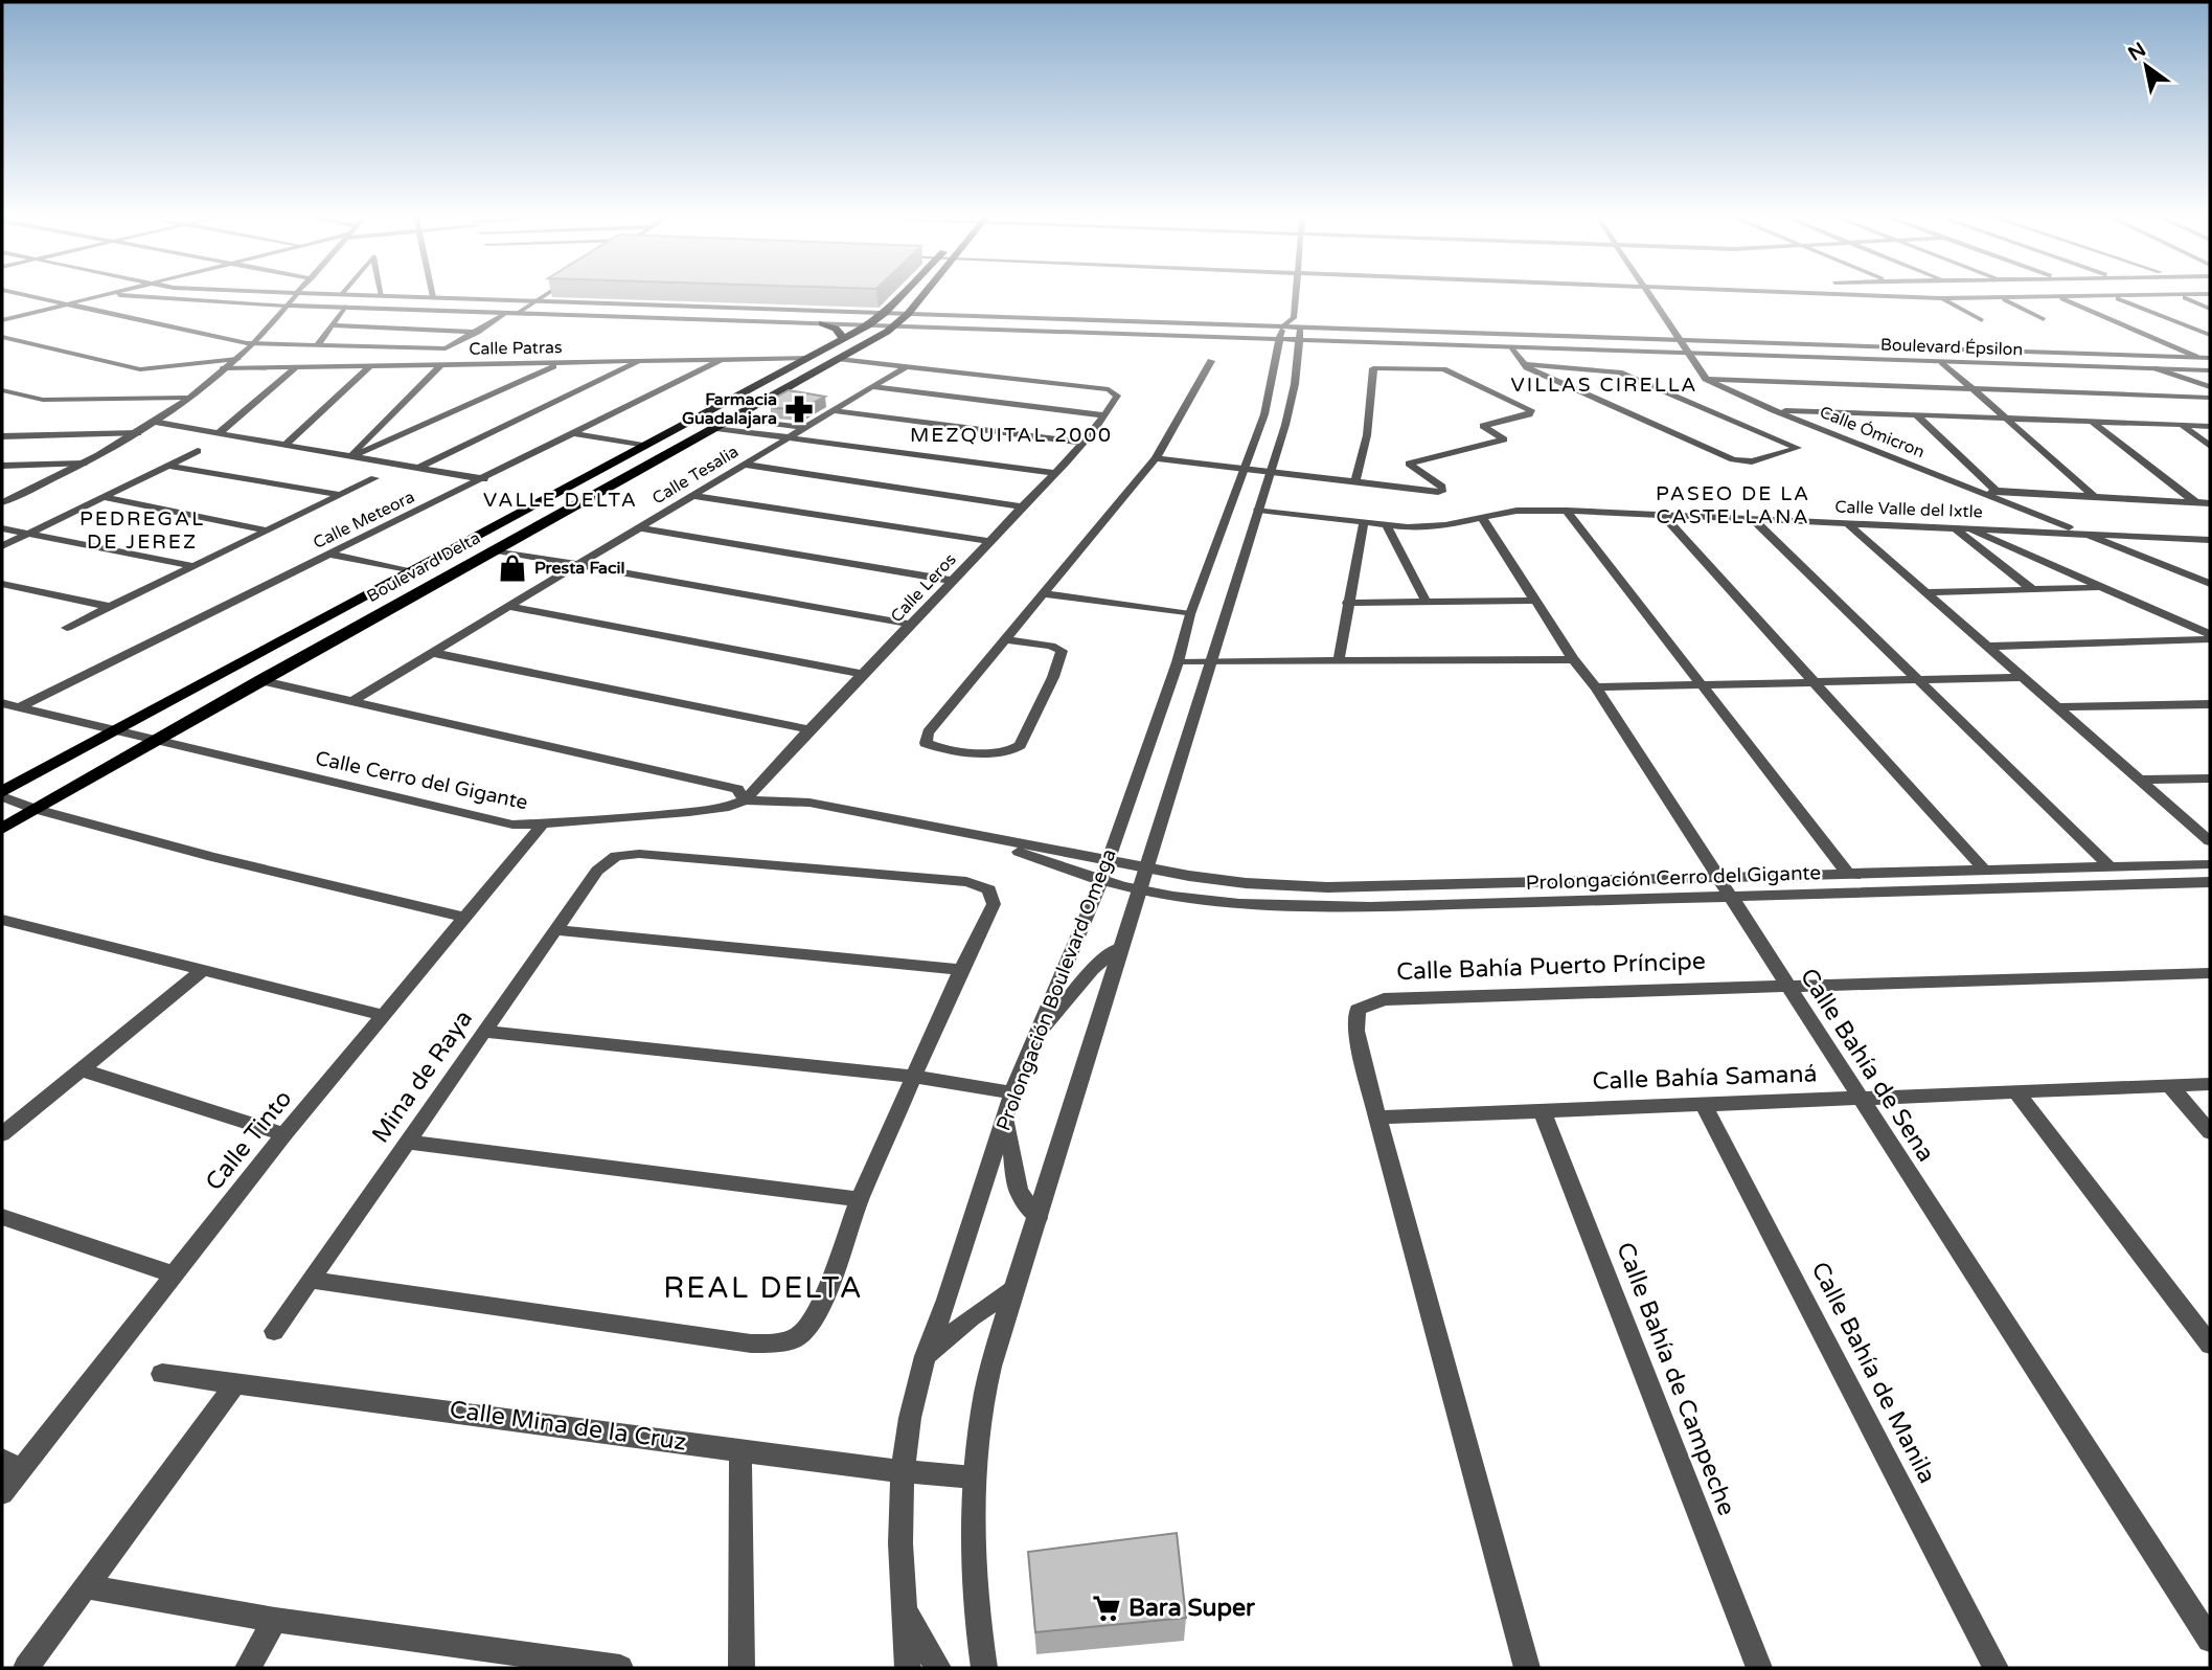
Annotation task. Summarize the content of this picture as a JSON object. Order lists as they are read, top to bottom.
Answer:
{
  "streets": {
    "main road": ["Boulevard Delta"],
    "street": [
      "Boulevard Épsilon",
      "Calle Patras",
      "Calle Ómicron",
      "Calle Tesalia",
      "Calle Valle del Ixtle",
      "Calle Meteora",
      "Calle Leros",
      "Calle Cerro del Gigante",
      "Prolongación Cerro del Gigante",
      "Calle Bahía Puerto Príncipe",
      "Prolongación Boulevard Omega",
      "Calle Bahía de Sena",
      "Mina de Raya",
      "Calle Bahía Samaná",
      "Calle Tinto",
      "Calle Bahía de Manila",
      "Calle Bahía de Campeche",
      "Calle Mina de la Cruz"
    ]
  },
  "crossings": [
    ["Boulevard Épsilon", "Boulevard Delta"],
    ["Boulevard Épsilon", "Prolongación Boulevard Omega"],
    ["Calle Patras", "Calle Meteora"],
    ["Calle Patras", "Boulevard Delta"],
    ["Calle Ómicron", "Calle Valle del Ixtle"],
    ["Calle Tesalia", "Calle Leros"],
    ["Calle Valle del Ixtle", "Prolongación Boulevard Omega"],
    ["Calle Valle del Ixtle", "Calle Bahía de Sena"],
    ["Calle Meteora", "Calle Cerro del Gigante"],
    ["Boulevard Delta", "Calle Cerro del Gigante"],
    ["Calle Leros", "Calle Cerro del Gigante"],
    ["Calle Cerro del Gigante", "Prolongación Cerro del Gigante"],
    ["Calle Cerro del Gigante", "Prolongación Boulevard Omega"],
    ["Calle Cerro del Gigante", "Calle Tinto"],
    ["Prolongación Cerro del Gigante", "Prolongación Boulevard Omega"],
    ["Prolongación Cerro del Gigante", "Calle Bahía de Sena"],
    ["Calle Bahía Puerto Príncipe", "Calle Bahía de Sena"],
    ["Calle Bahía Puerto Príncipe", "Calle Bahía Samaná"],
    ["Prolongación Boulevard Omega", "Calle Mina de la Cruz"],
    ["Calle Bahía de Sena", "Calle Bahía Samaná"],
    ["Calle Bahía Samaná", "Calle Bahía de Manila"],
    ["Calle Bahía Samaná", "Calle Bahía de Campeche"]
  ],
  "districts": [
    "VILLAS CIRELLA",
    "MEZQUITAL 2000",
    "PASEO DE LA CASTELLANA",
    "VALLE DELTA",
    "PEDREGAL DE JEREZ",
    "REAL DELTA"
  ],
  "places": {
    "pharmacy": ["Farmacia Guadalajara"],
    "shop": ["Presta Facil"],
    "supermarket": ["Bara Super"]
  },
  "north": "top left"
}
